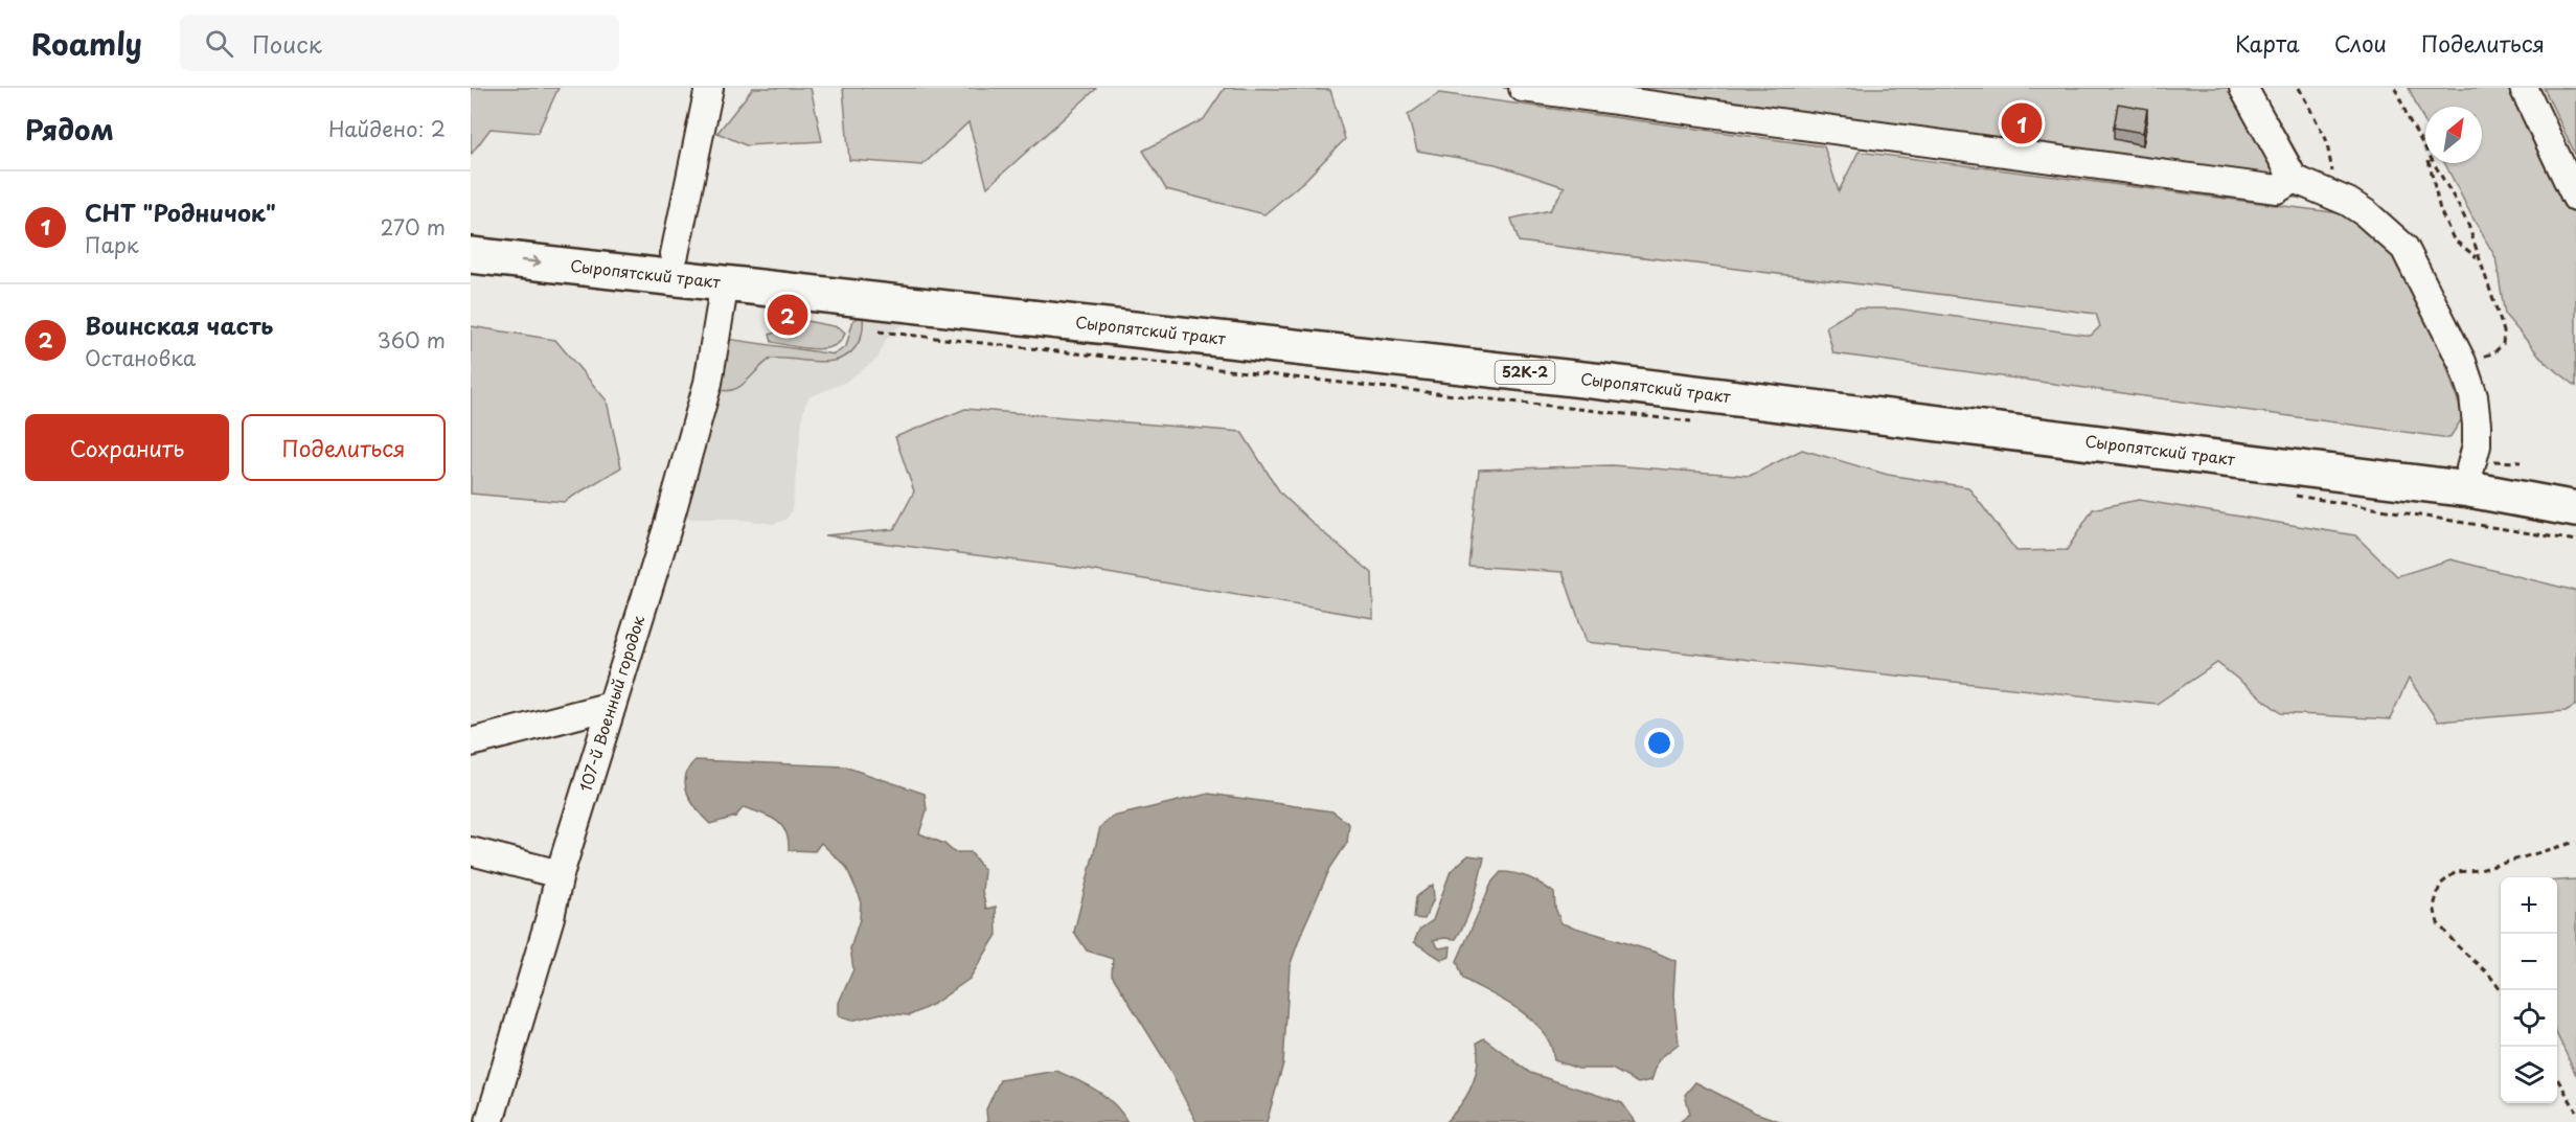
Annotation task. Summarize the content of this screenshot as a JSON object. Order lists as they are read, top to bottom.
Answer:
{
  "streets": {
    "main road": ["Сыропятский тракт", "52К-2"],
    "street": ["107-й Военный городок"]
  },
  "crossings": [
    ["Сыропятский тракт", "107-й Военный городок"]
  ],
  "north": "top right",
  "page": {
    "header": "Roamly",
    "search": "Поиск",
    "nav": ["Карта", "Слои", "Поделиться"],
    "heading": ["Рядом", "Найдено: 2"],
    "pins": ["1", "2"],
    "list": [
      {
        "mark": "1",
        "name": "СНТ \"Родничок\"",
        "note": "Парк",
        "value": "270 m"
      },
      {
        "mark": "2",
        "name": "Воинская часть",
        "note": "Остановка",
        "value": "360 m"
      }
    ],
    "buttons": ["Сохранить", "Поделиться"],
    "map_buttons": ["+", "−"]
  }
}
